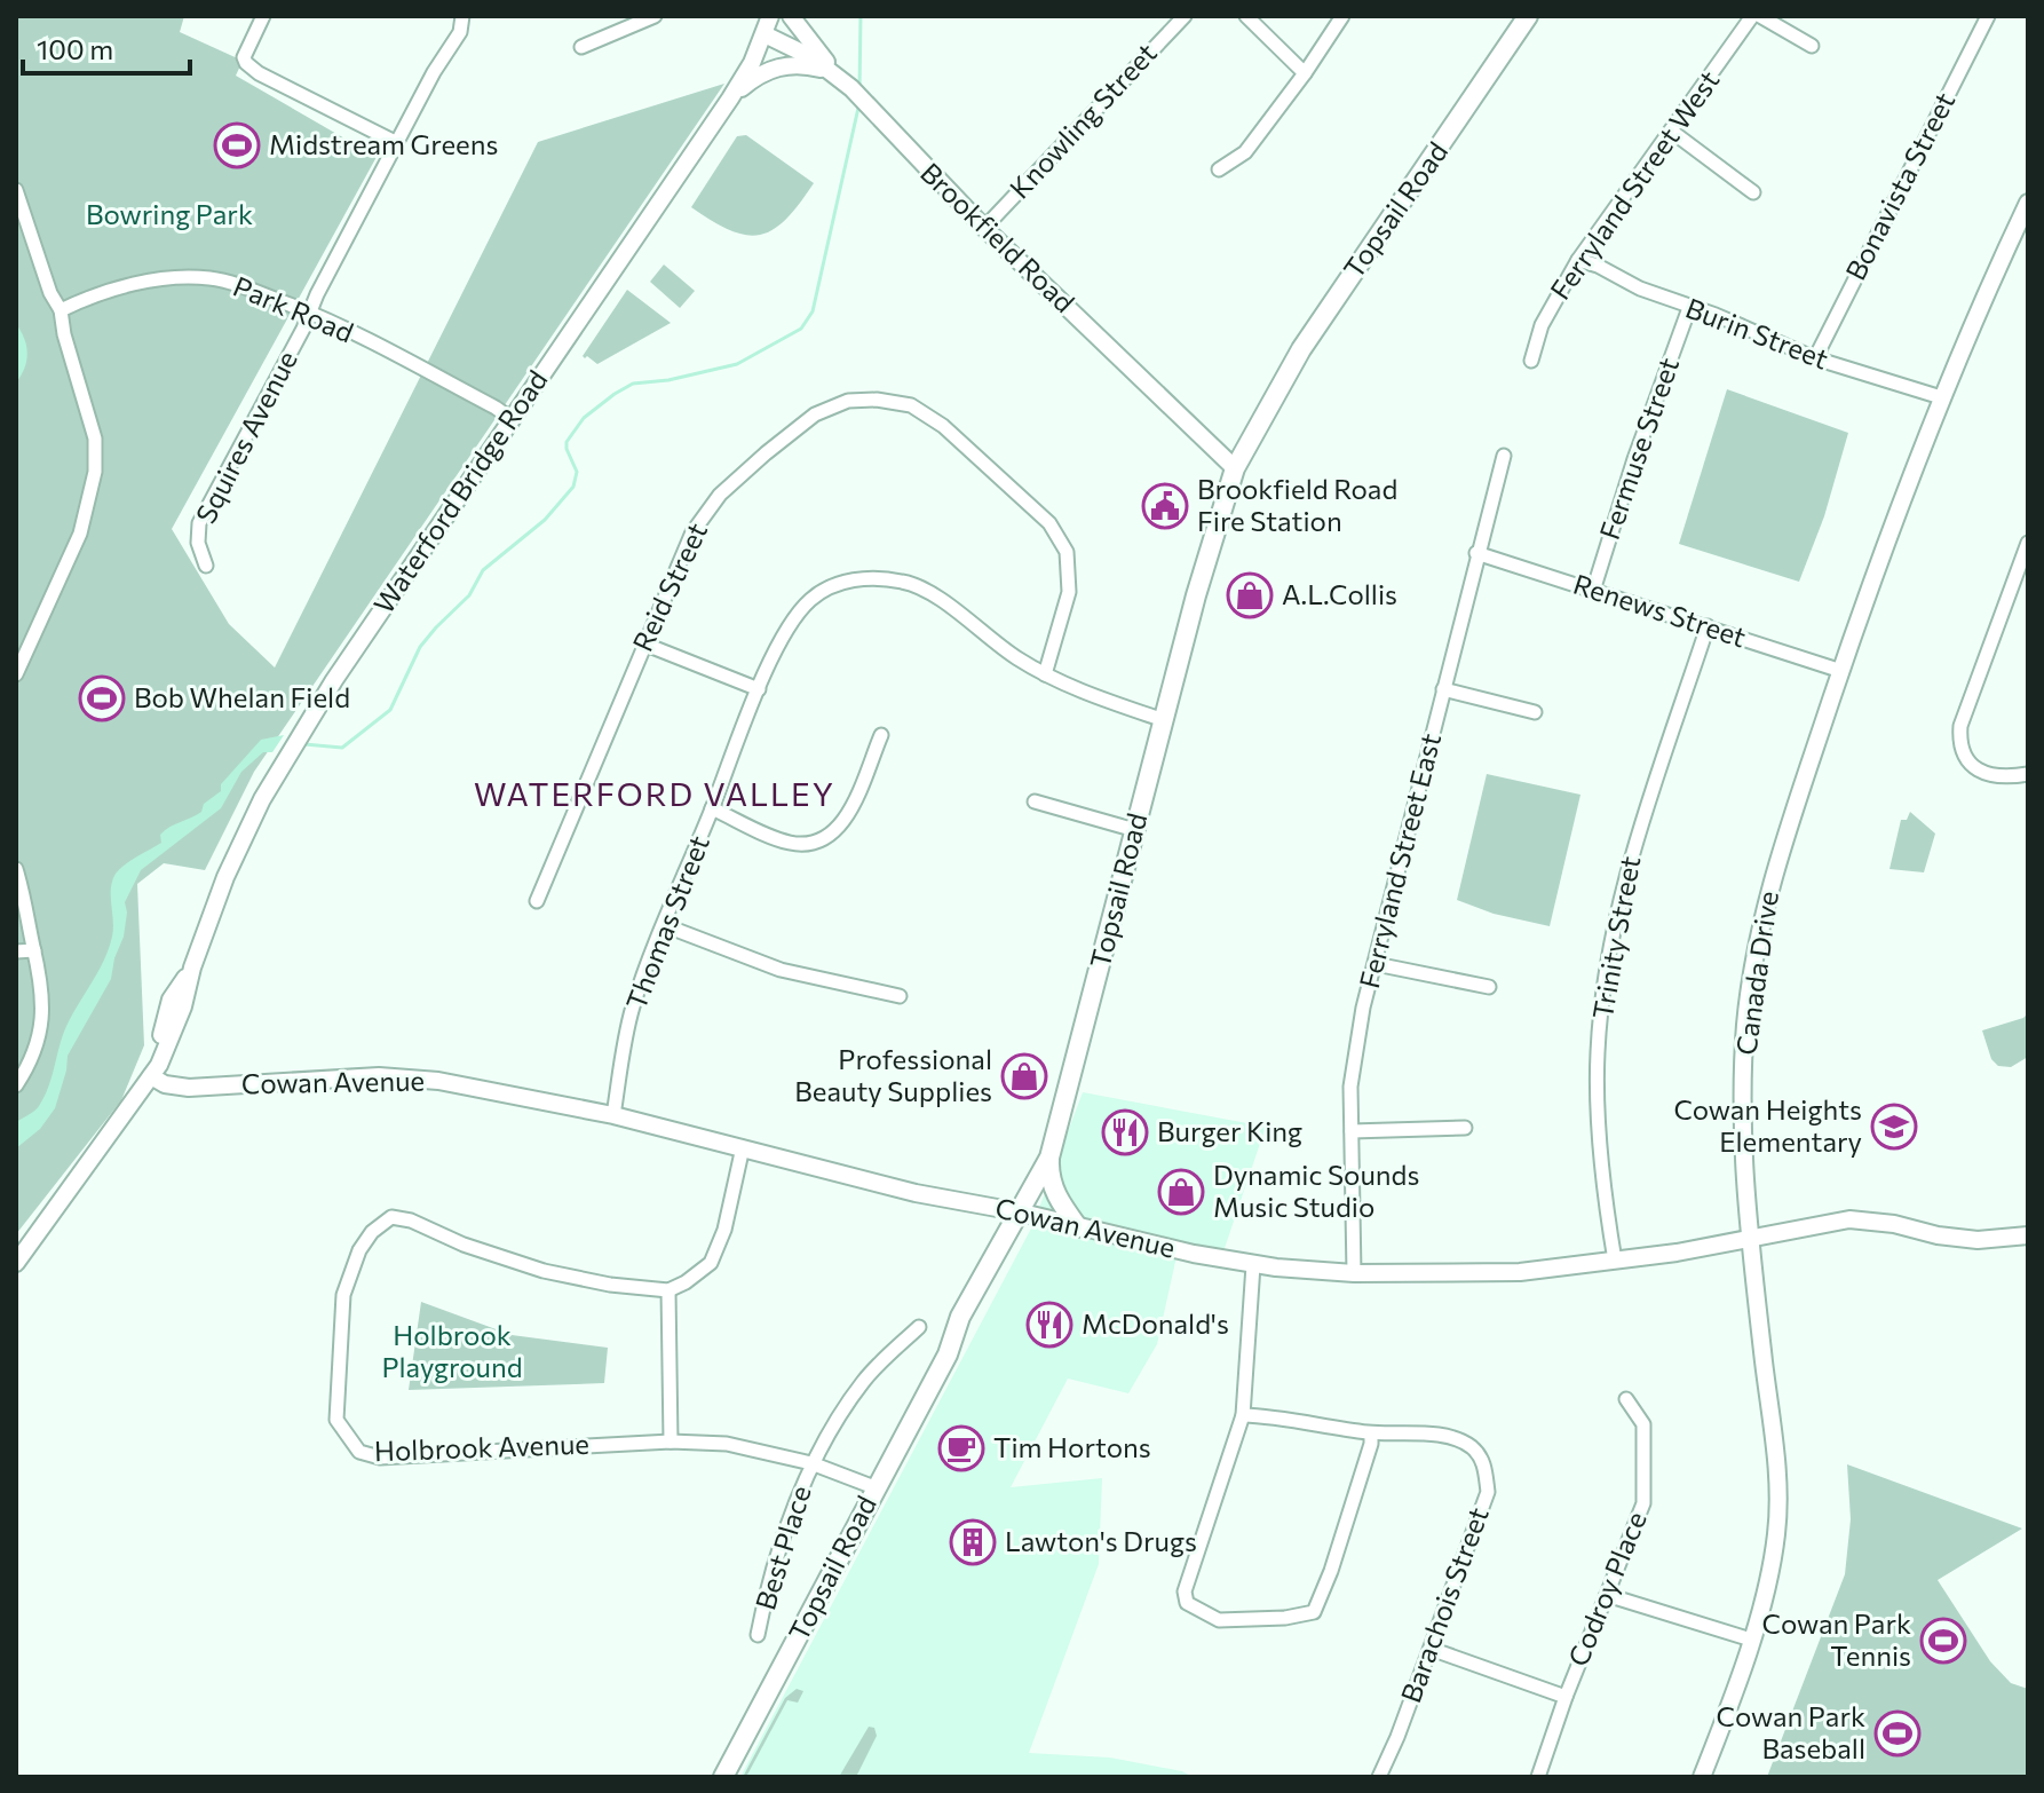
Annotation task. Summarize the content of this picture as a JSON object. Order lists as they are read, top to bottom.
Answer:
{
  "streets": {
    "main road": ["Topsail Road"],
    "street": [
      "Knowling Street",
      "Ferryland Street West",
      "Bonavista Street",
      "Brookfield Road",
      "Park Road",
      "Burin Street",
      "Squires Avenue",
      "Fermuse Street",
      "Waterford Bridge Road",
      "Reid Street",
      "Renews Street",
      "Ferryland Street East",
      "Thomas Street",
      "Trinity Street",
      "Canada Drive",
      "Cowan Avenue",
      "Holbrook Avenue",
      "Best Place",
      "Codroy Place",
      "Barachois Street"
    ]
  },
  "crossings": [
    ["Knowling Street", "Brookfield Road"],
    ["Ferryland Street West", "Burin Street"],
    ["Bonavista Street", "Burin Street"],
    ["Topsail Road", "Brookfield Road"],
    ["Topsail Road", "Thomas Street"],
    ["Topsail Road", "Cowan Avenue"],
    ["Topsail Road", "Holbrook Avenue"],
    ["Brookfield Road", "Waterford Bridge Road"],
    ["Park Road", "Squires Avenue"],
    ["Park Road", "Waterford Bridge Road"],
    ["Burin Street", "Fermuse Street"],
    ["Burin Street", "Canada Drive"],
    ["Fermuse Street", "Renews Street"],
    ["Waterford Bridge Road", "Cowan Avenue"],
    ["Reid Street", "Thomas Street"],
    ["Renews Street", "Ferryland Street East"],
    ["Renews Street", "Trinity Street"],
    ["Renews Street", "Canada Drive"],
    ["Ferryland Street East", "Cowan Avenue"],
    ["Thomas Street", "Cowan Avenue"],
    ["Trinity Street", "Cowan Avenue"],
    ["Canada Drive", "Cowan Avenue"],
    ["Holbrook Avenue", "Best Place"]
  ],
  "districts": ["WATERFORD VALLEY"],
  "parks": ["Bowring Park", "Holbrook Playground"],
  "places": {
    "sports": [
      "Midstream Greens",
      "Bob Whelan Field",
      "Cowan Park Tennis",
      "Cowan Park Baseball"
    ],
    "public building": ["Brookfield Road Fire Station"],
    "shop": ["A.L.Collis", "Professional Beauty Supplies", "Dynamic Sounds Music Studio"],
    "school or university": ["Cowan Heights Elementary"],
    "restaurant": ["Burger King", "McDonald's"],
    "cafe": ["Tim Hortons"],
    "building": ["Lawton's Drugs"]
  },
  "scale_bar": "100 m"
}
